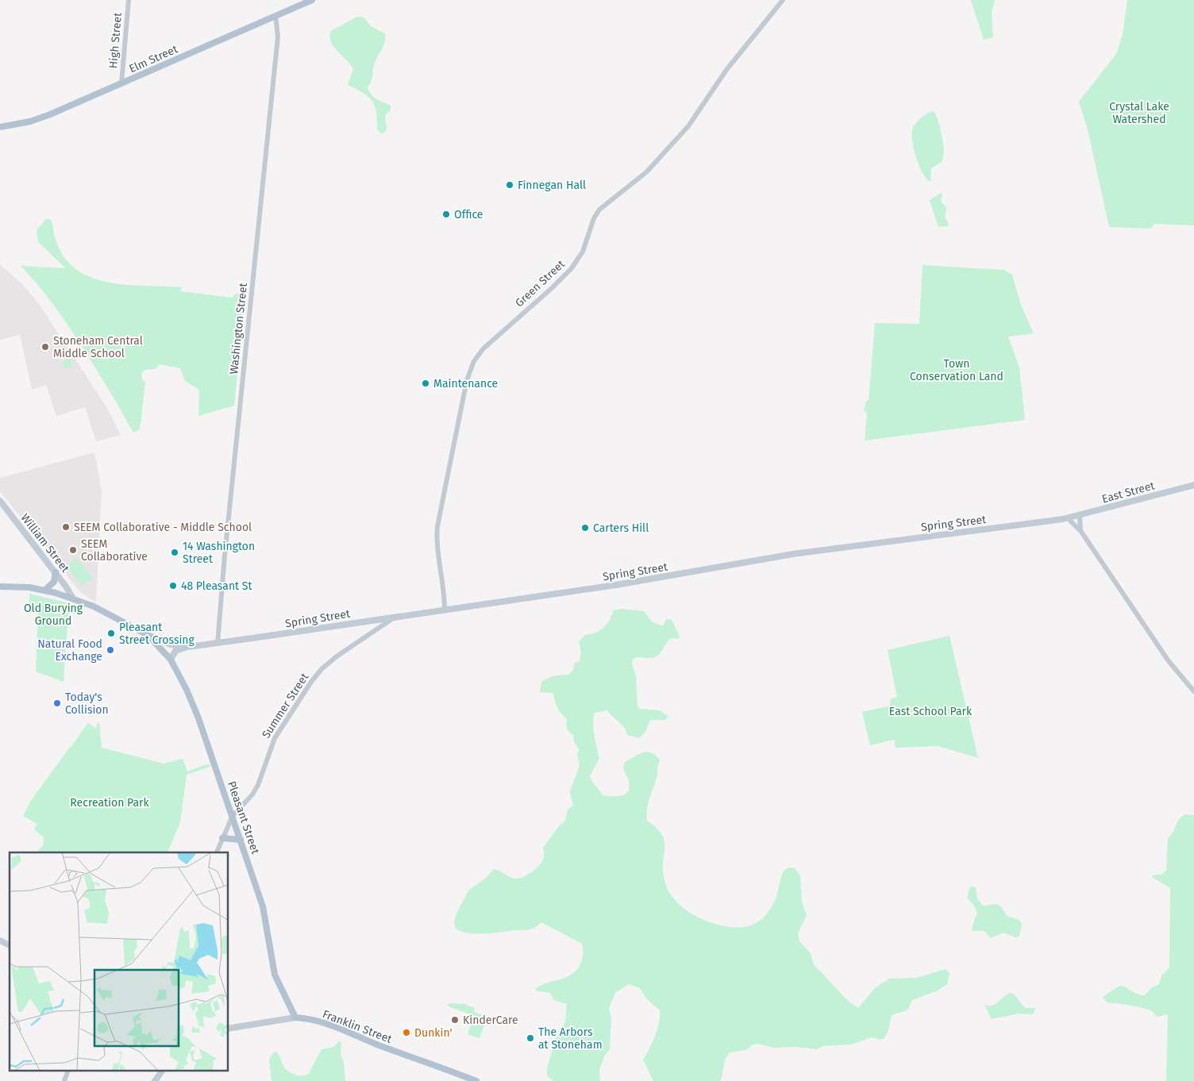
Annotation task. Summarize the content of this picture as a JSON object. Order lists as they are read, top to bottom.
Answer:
{
  "streets": {
    "main road": [
      "Elm Street",
      "East Street",
      "Spring Street",
      "William Street",
      "Pleasant Street",
      "Franklin Street"
    ],
    "street": [
      "High Street",
      "Green Street",
      "Washington Street",
      "Summer Street"
    ]
  },
  "crossings": [
    ["High Street", "Elm Street"],
    ["Elm Street", "Washington Street"],
    ["Green Street", "Spring Street"],
    ["Washington Street", "Spring Street"],
    ["East Street", "Spring Street"],
    ["Spring Street", "Summer Street"],
    ["Spring Street", "Pleasant Street"],
    ["William Street", "Pleasant Street"],
    ["Summer Street", "Pleasant Street"],
    ["Pleasant Street", "Franklin Street"]
  ],
  "parks": [
    "Crystal Lake Watershed",
    "Town Conservation Land",
    "Old Burying Ground",
    "East School Park",
    "Recreation Park"
  ],
  "places": [
    "Finnegan Hall",
    "Office",
    "Stoneham Central Middle School",
    "Maintenance",
    "SEEM Collaborative - Middle School",
    "Carters Hill",
    "SEEM Collaborative",
    "14 Washington Street",
    "48 Pleasant St",
    "Pleasant Street Crossing",
    "Natural Food Exchange",
    "Today's Collision",
    "KinderCare",
    "Dunkin'",
    "The Arbors at Stoneham"
  ]
}
